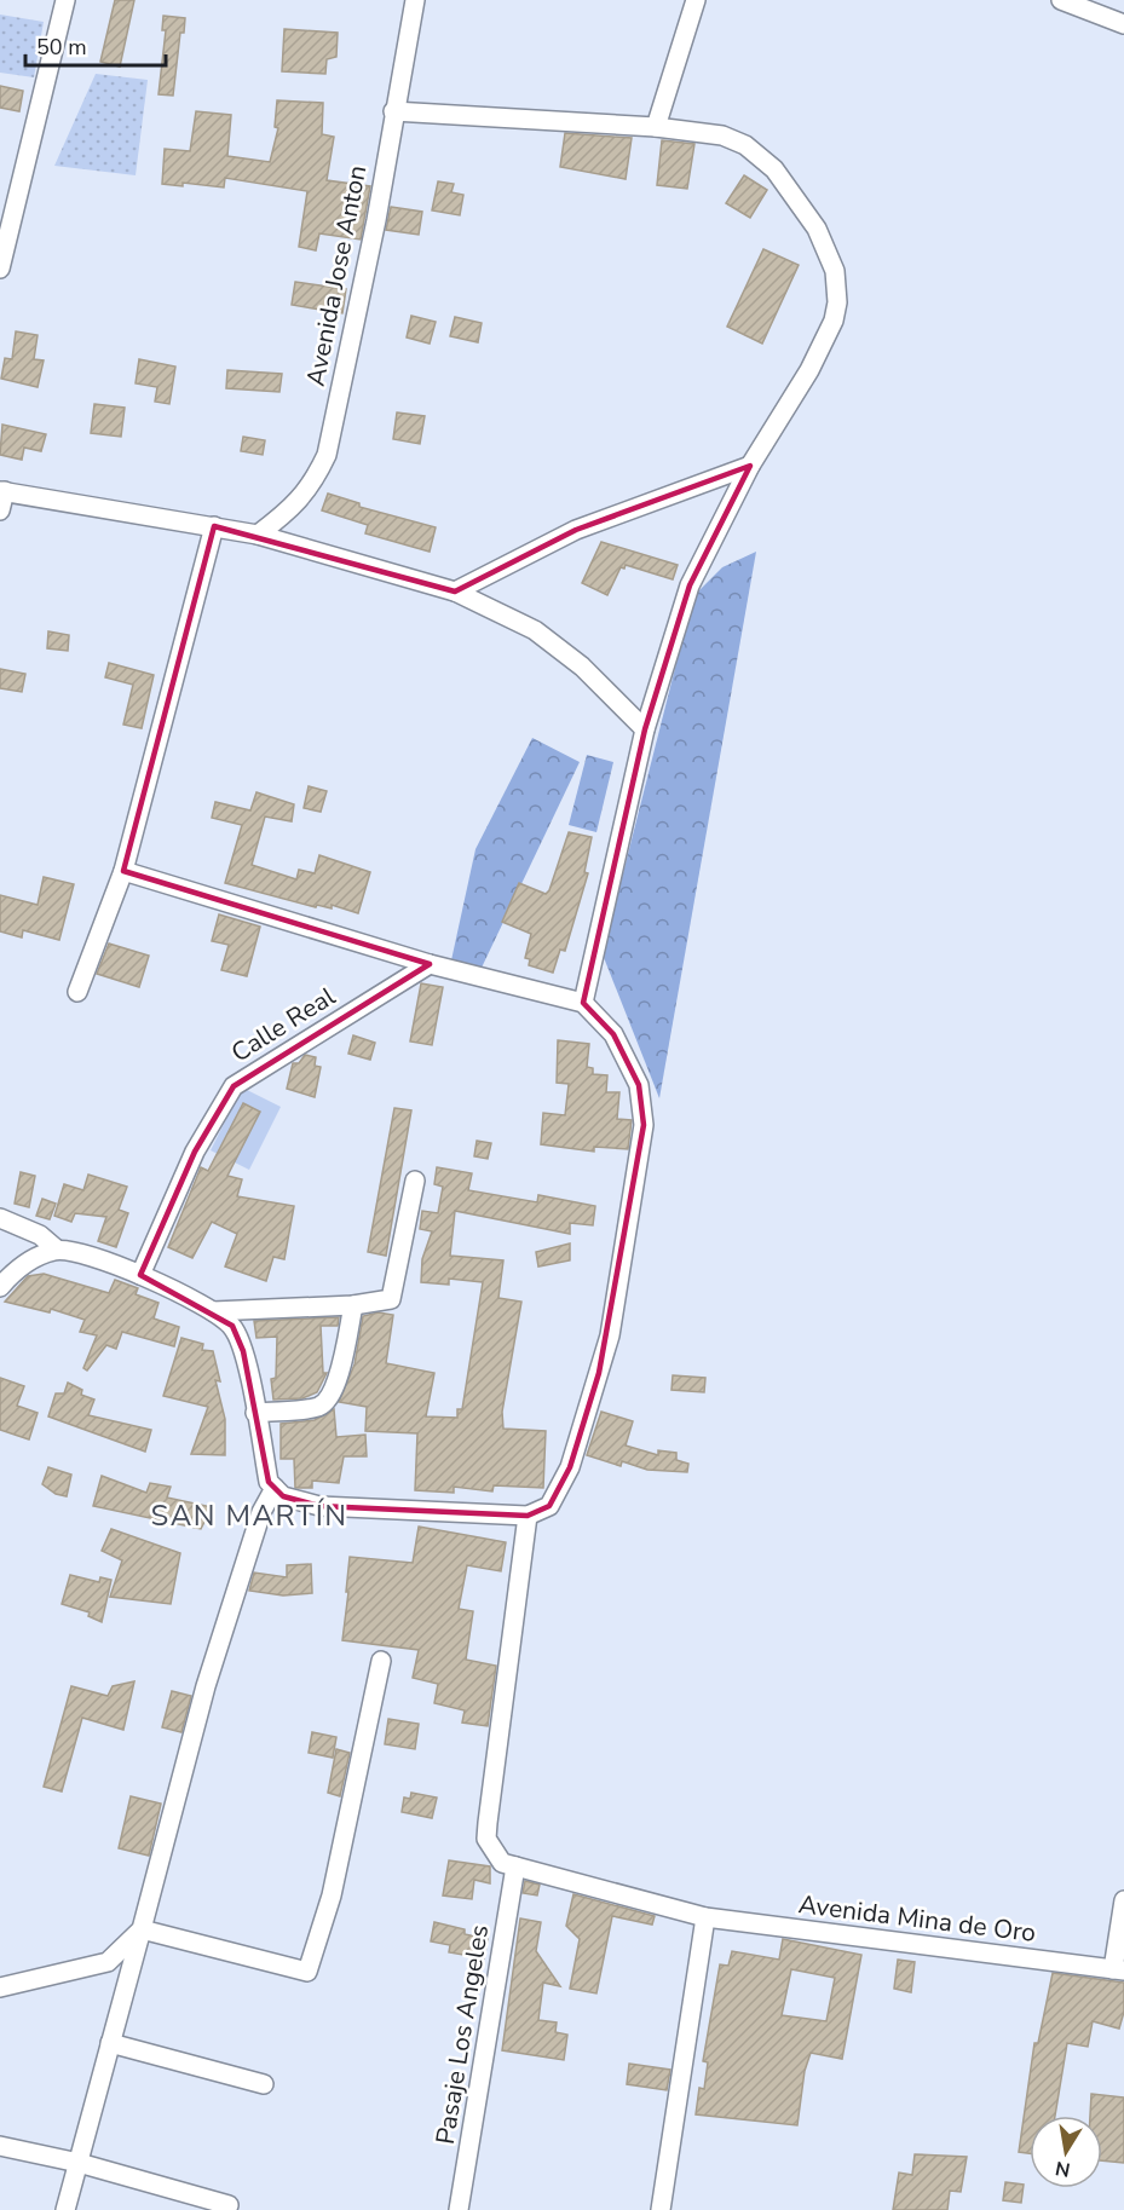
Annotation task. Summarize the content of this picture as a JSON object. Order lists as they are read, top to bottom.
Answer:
{
  "streets": {
    "street": [
      "Avenida Jose Anton",
      "Calle Real",
      "Avenida Mina de Oro",
      "Pasaje Los Angeles"
    ]
  },
  "crossings": [
    ["Avenida Mina de Oro", "Pasaje Los Angeles"]
  ],
  "districts": ["SAN MARTÍN"],
  "scale_bar": "50 m",
  "north": "bottom"
}
